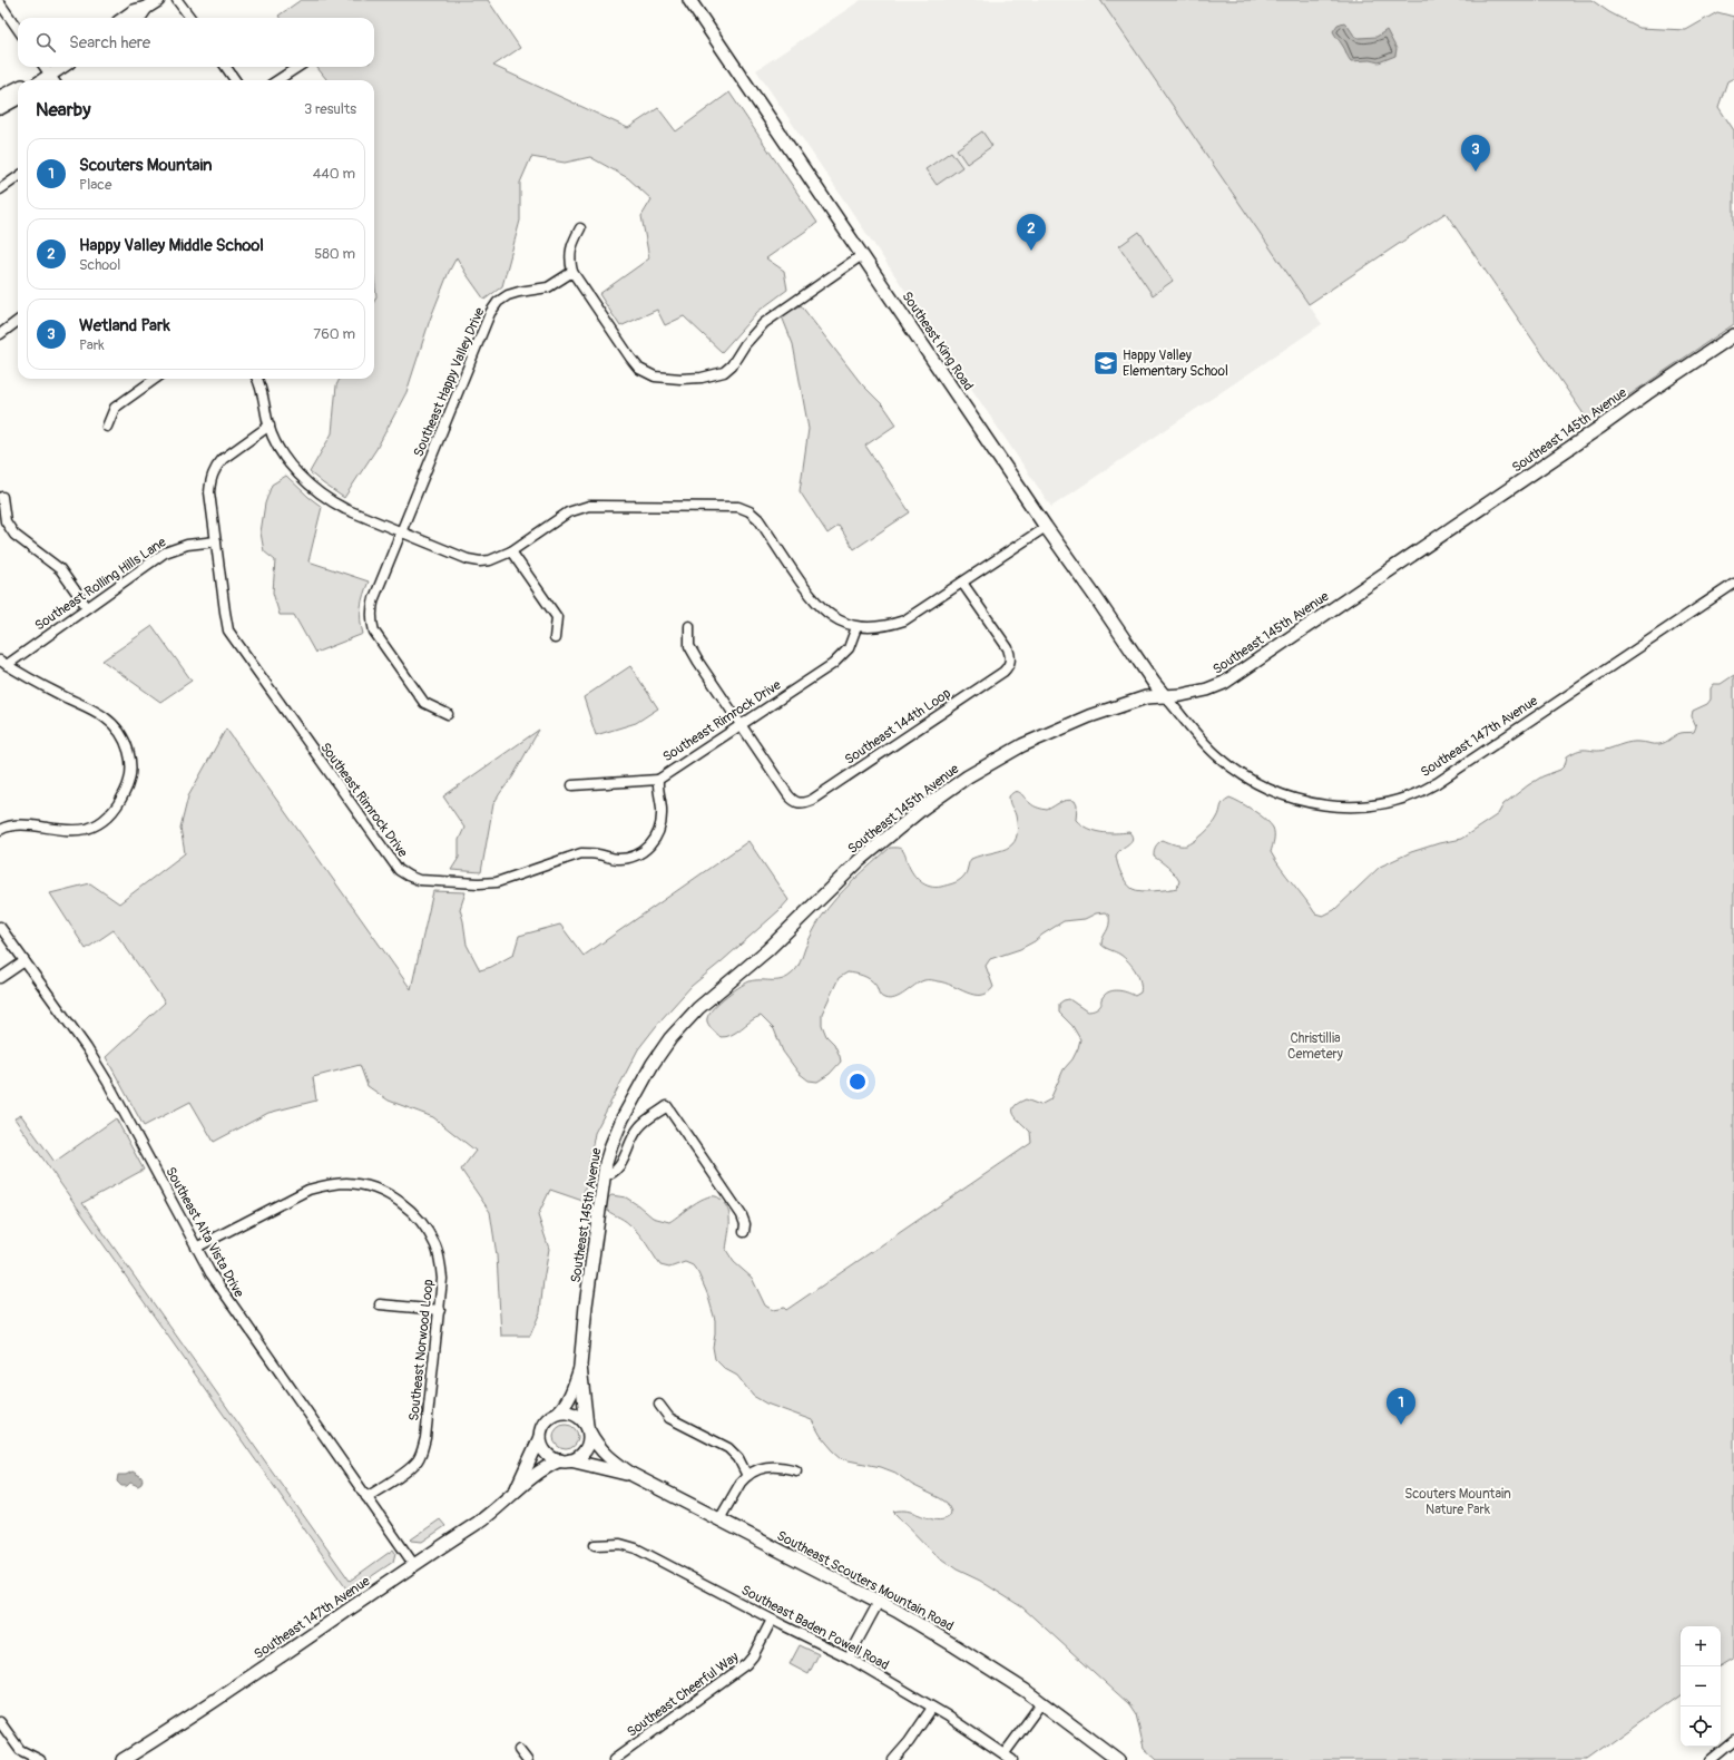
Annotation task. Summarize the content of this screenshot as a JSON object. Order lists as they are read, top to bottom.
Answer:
{
  "streets": {
    "main road": [
      "Southeast King Road",
      "Southeast 145th Avenue",
      "Southeast 147th Avenue",
      "Southeast Scouters Mountain Road"
    ],
    "street": [
      "Southeast Happy Valley Drive",
      "Southeast Rolling Hills Lane",
      "Southeast Rimrock Drive",
      "Southeast 144th Loop",
      "Southeast Alta Vista Drive",
      "Southeast Norwood Loop",
      "Southeast Baden Powell Road",
      "Southeast Cheerful Way"
    ]
  },
  "crossings": [
    ["Southeast King Road", "Southeast 145th Avenue"],
    ["Southeast King Road", "Southeast 147th Avenue"],
    ["Southeast 145th Avenue", "Southeast 147th Avenue"],
    ["Southeast 145th Avenue", "Southeast Scouters Mountain Road"],
    ["Southeast Rolling Hills Lane", "Southeast Rimrock Drive"],
    ["Southeast Rimrock Drive", "Southeast 144th Loop"],
    ["Southeast 147th Avenue", "Southeast Alta Vista Drive"],
    ["Southeast 147th Avenue", "Southeast Scouters Mountain Road"],
    ["Southeast Alta Vista Drive", "Southeast Norwood Loop"],
    ["Southeast Baden Powell Road", "Southeast Cheerful Way"]
  ],
  "parks": ["Christillia Cemetery", "Scouters Mountain Nature Park"],
  "places": {
    "school or university": ["Happy Valley Elementary School"]
  },
  "page": {
    "search": "Search here",
    "heading": ["Nearby", "3 results"],
    "pins": ["3", "2", "1"],
    "list": [
      {
        "mark": "1",
        "name": "Scouters Mountain",
        "note": "Place",
        "value": "440 m"
      },
      {
        "mark": "2",
        "name": "Happy Valley Middle School",
        "note": "School",
        "value": "580 m"
      },
      {
        "mark": "3",
        "name": "Wetland Park",
        "note": "Park",
        "value": "760 m"
      }
    ],
    "map_buttons": ["+", "−"]
  }
}
